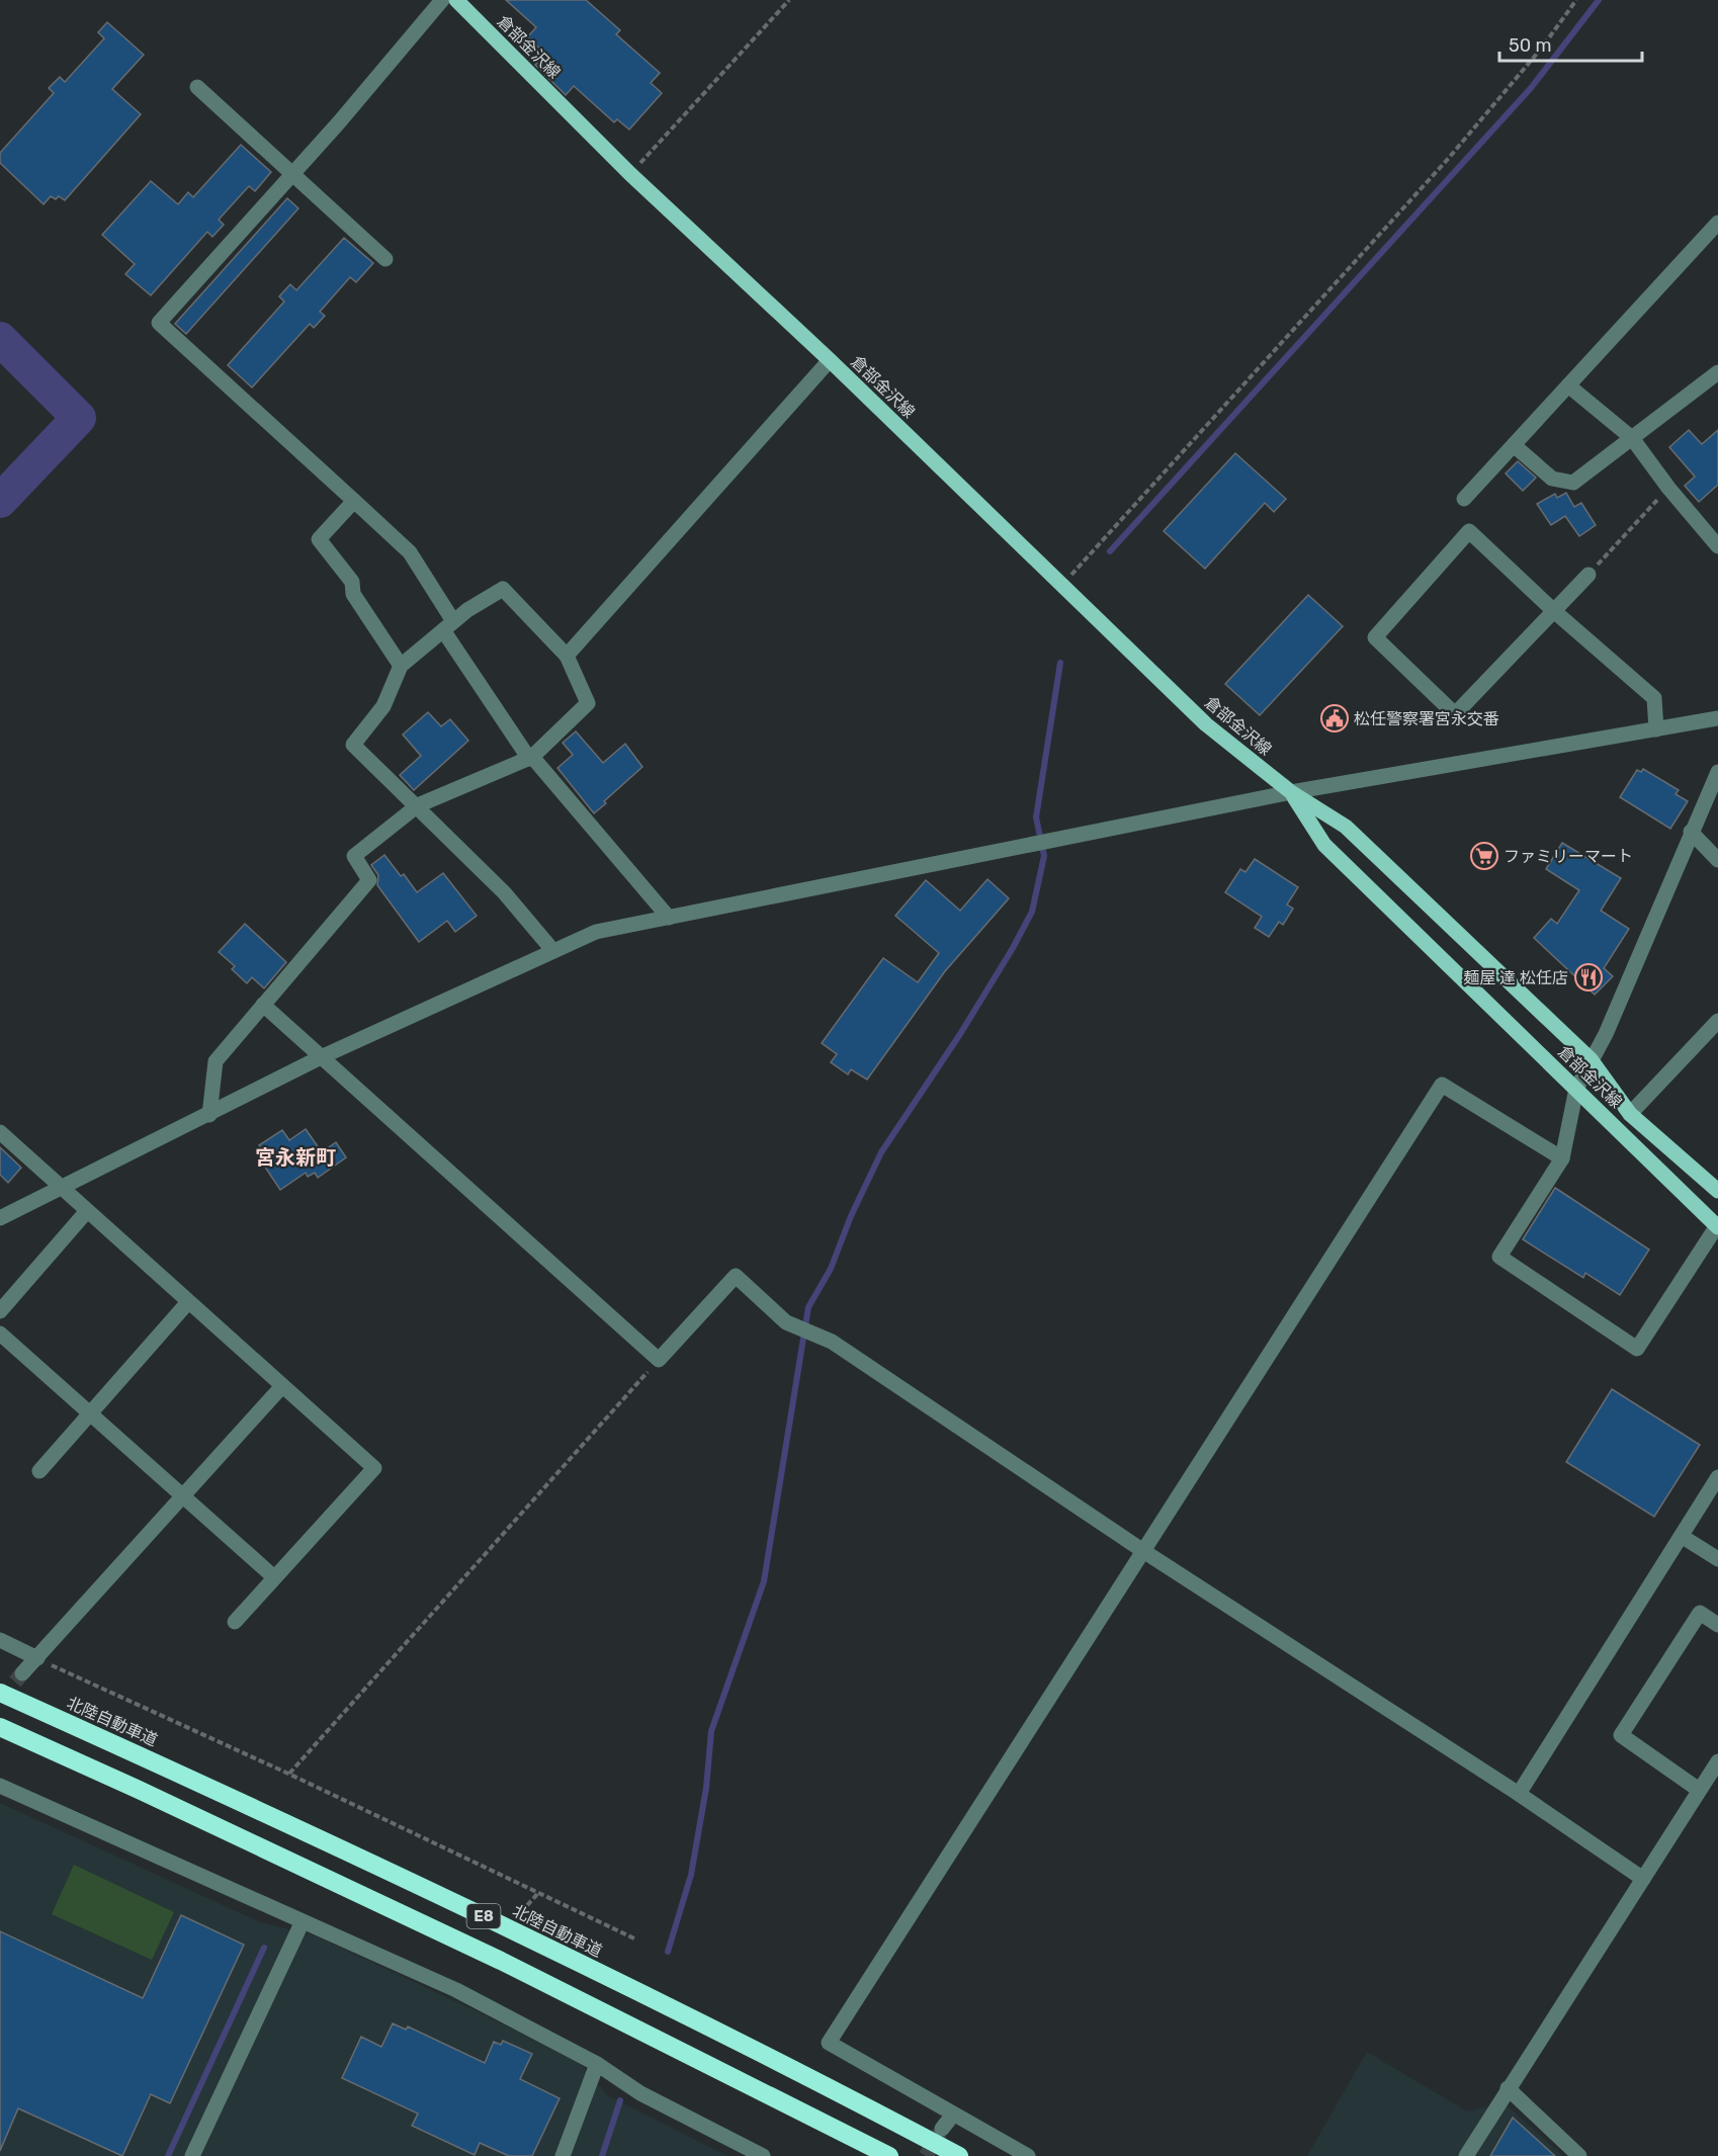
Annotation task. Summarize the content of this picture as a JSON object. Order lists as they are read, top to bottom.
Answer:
{
  "streets": {
    "highway": ["北陸自動車道", "E8"],
    "main road": ["倉部金沢線"]
  },
  "districts": ["宮永新町"],
  "places": {
    "public building": ["松任警察署宮永交番"],
    "supermarket": ["ファミリーマート"],
    "restaurant": ["麺屋 達 松任店"]
  },
  "scale_bar": "50 m"
}
